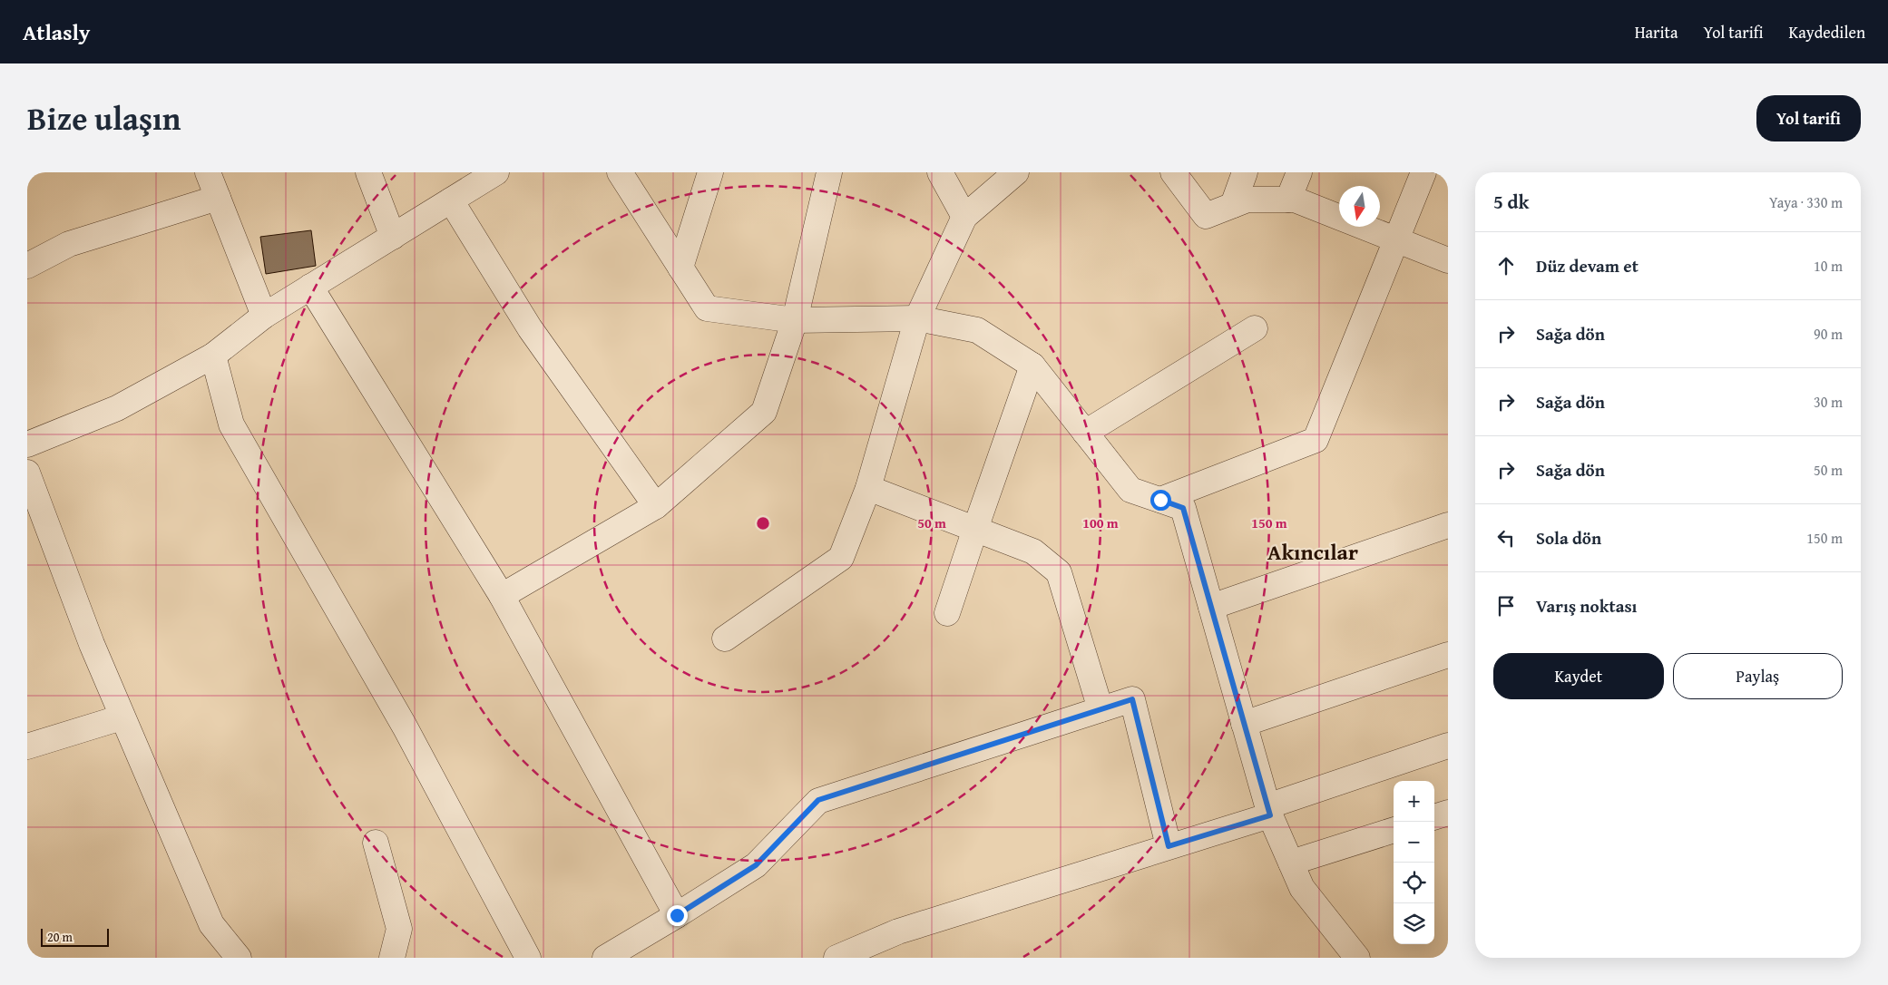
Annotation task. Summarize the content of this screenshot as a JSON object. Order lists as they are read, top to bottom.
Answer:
{
  "districts": ["Akıncılar"],
  "scale_bar": "20 m",
  "north": "bottom",
  "page": {
    "header": "Atlasly",
    "nav": ["Harita", "Yol tarifi", "Kaydedilen"],
    "title": "Bize ulaşın",
    "buttons": [
      "Yol tarifi",
      ["Kaydet", "Paylaş"]
    ],
    "heading": ["5 dk", "Yaya · 330 m"],
    "list": [
      ["Düz devam et", "10 m"],
      ["Sağa dön", "90 m"],
      ["Sağa dön", "30 m"],
      ["Sağa dön", "50 m"],
      ["Sola dön", "150 m"],
      "Varış noktası"
    ],
    "map_buttons": ["+", "−"],
    "scale": "20 m"
  },
  "rings": ["50 m", "100 m", "150 m"]
}
